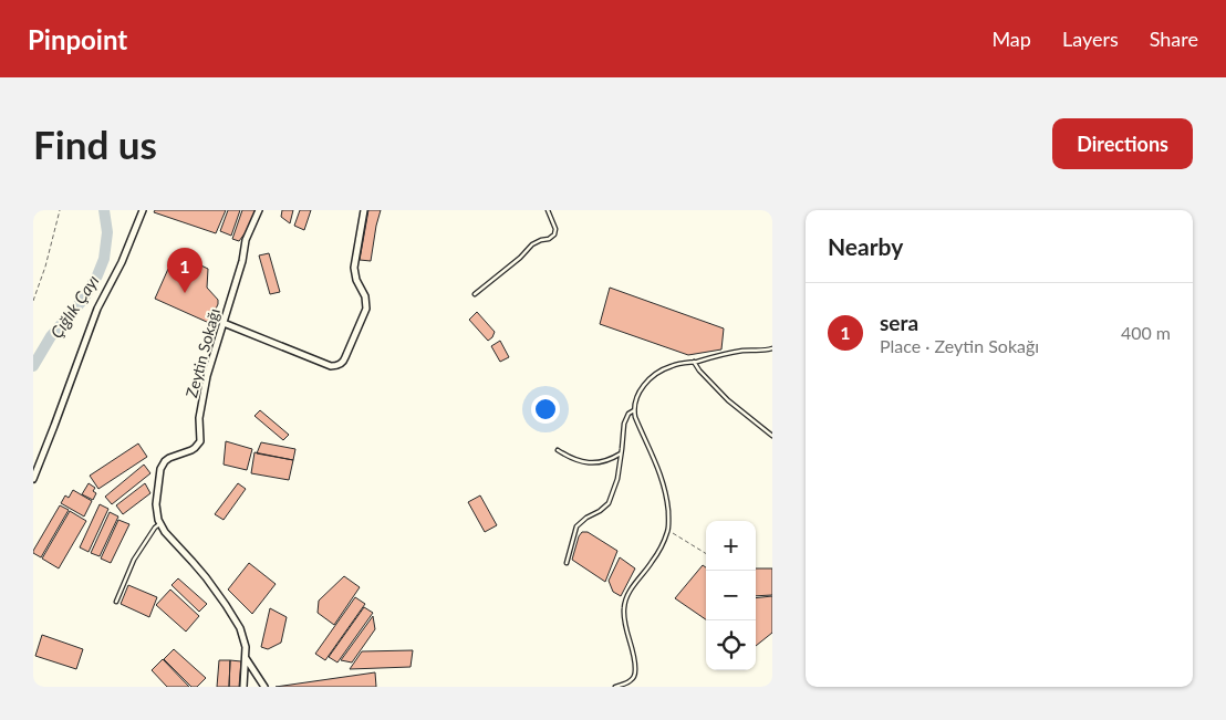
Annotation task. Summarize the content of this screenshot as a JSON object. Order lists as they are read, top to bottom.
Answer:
{
  "streets": {
    "street": ["Zeytin Sokağı"]
  },
  "water": ["Çığlık Çayı"],
  "page": {
    "header": "Pinpoint",
    "nav": ["Map", "Layers", "Share"],
    "buttons": "Directions",
    "title": "Find us",
    "heading": "Nearby",
    "pins": "1",
    "list": [
      {
        "mark": "1",
        "name": "sera",
        "note": "Place · Zeytin Sokağı",
        "value": "400 m"
      }
    ],
    "map_buttons": ["+", "−"]
  }
}
